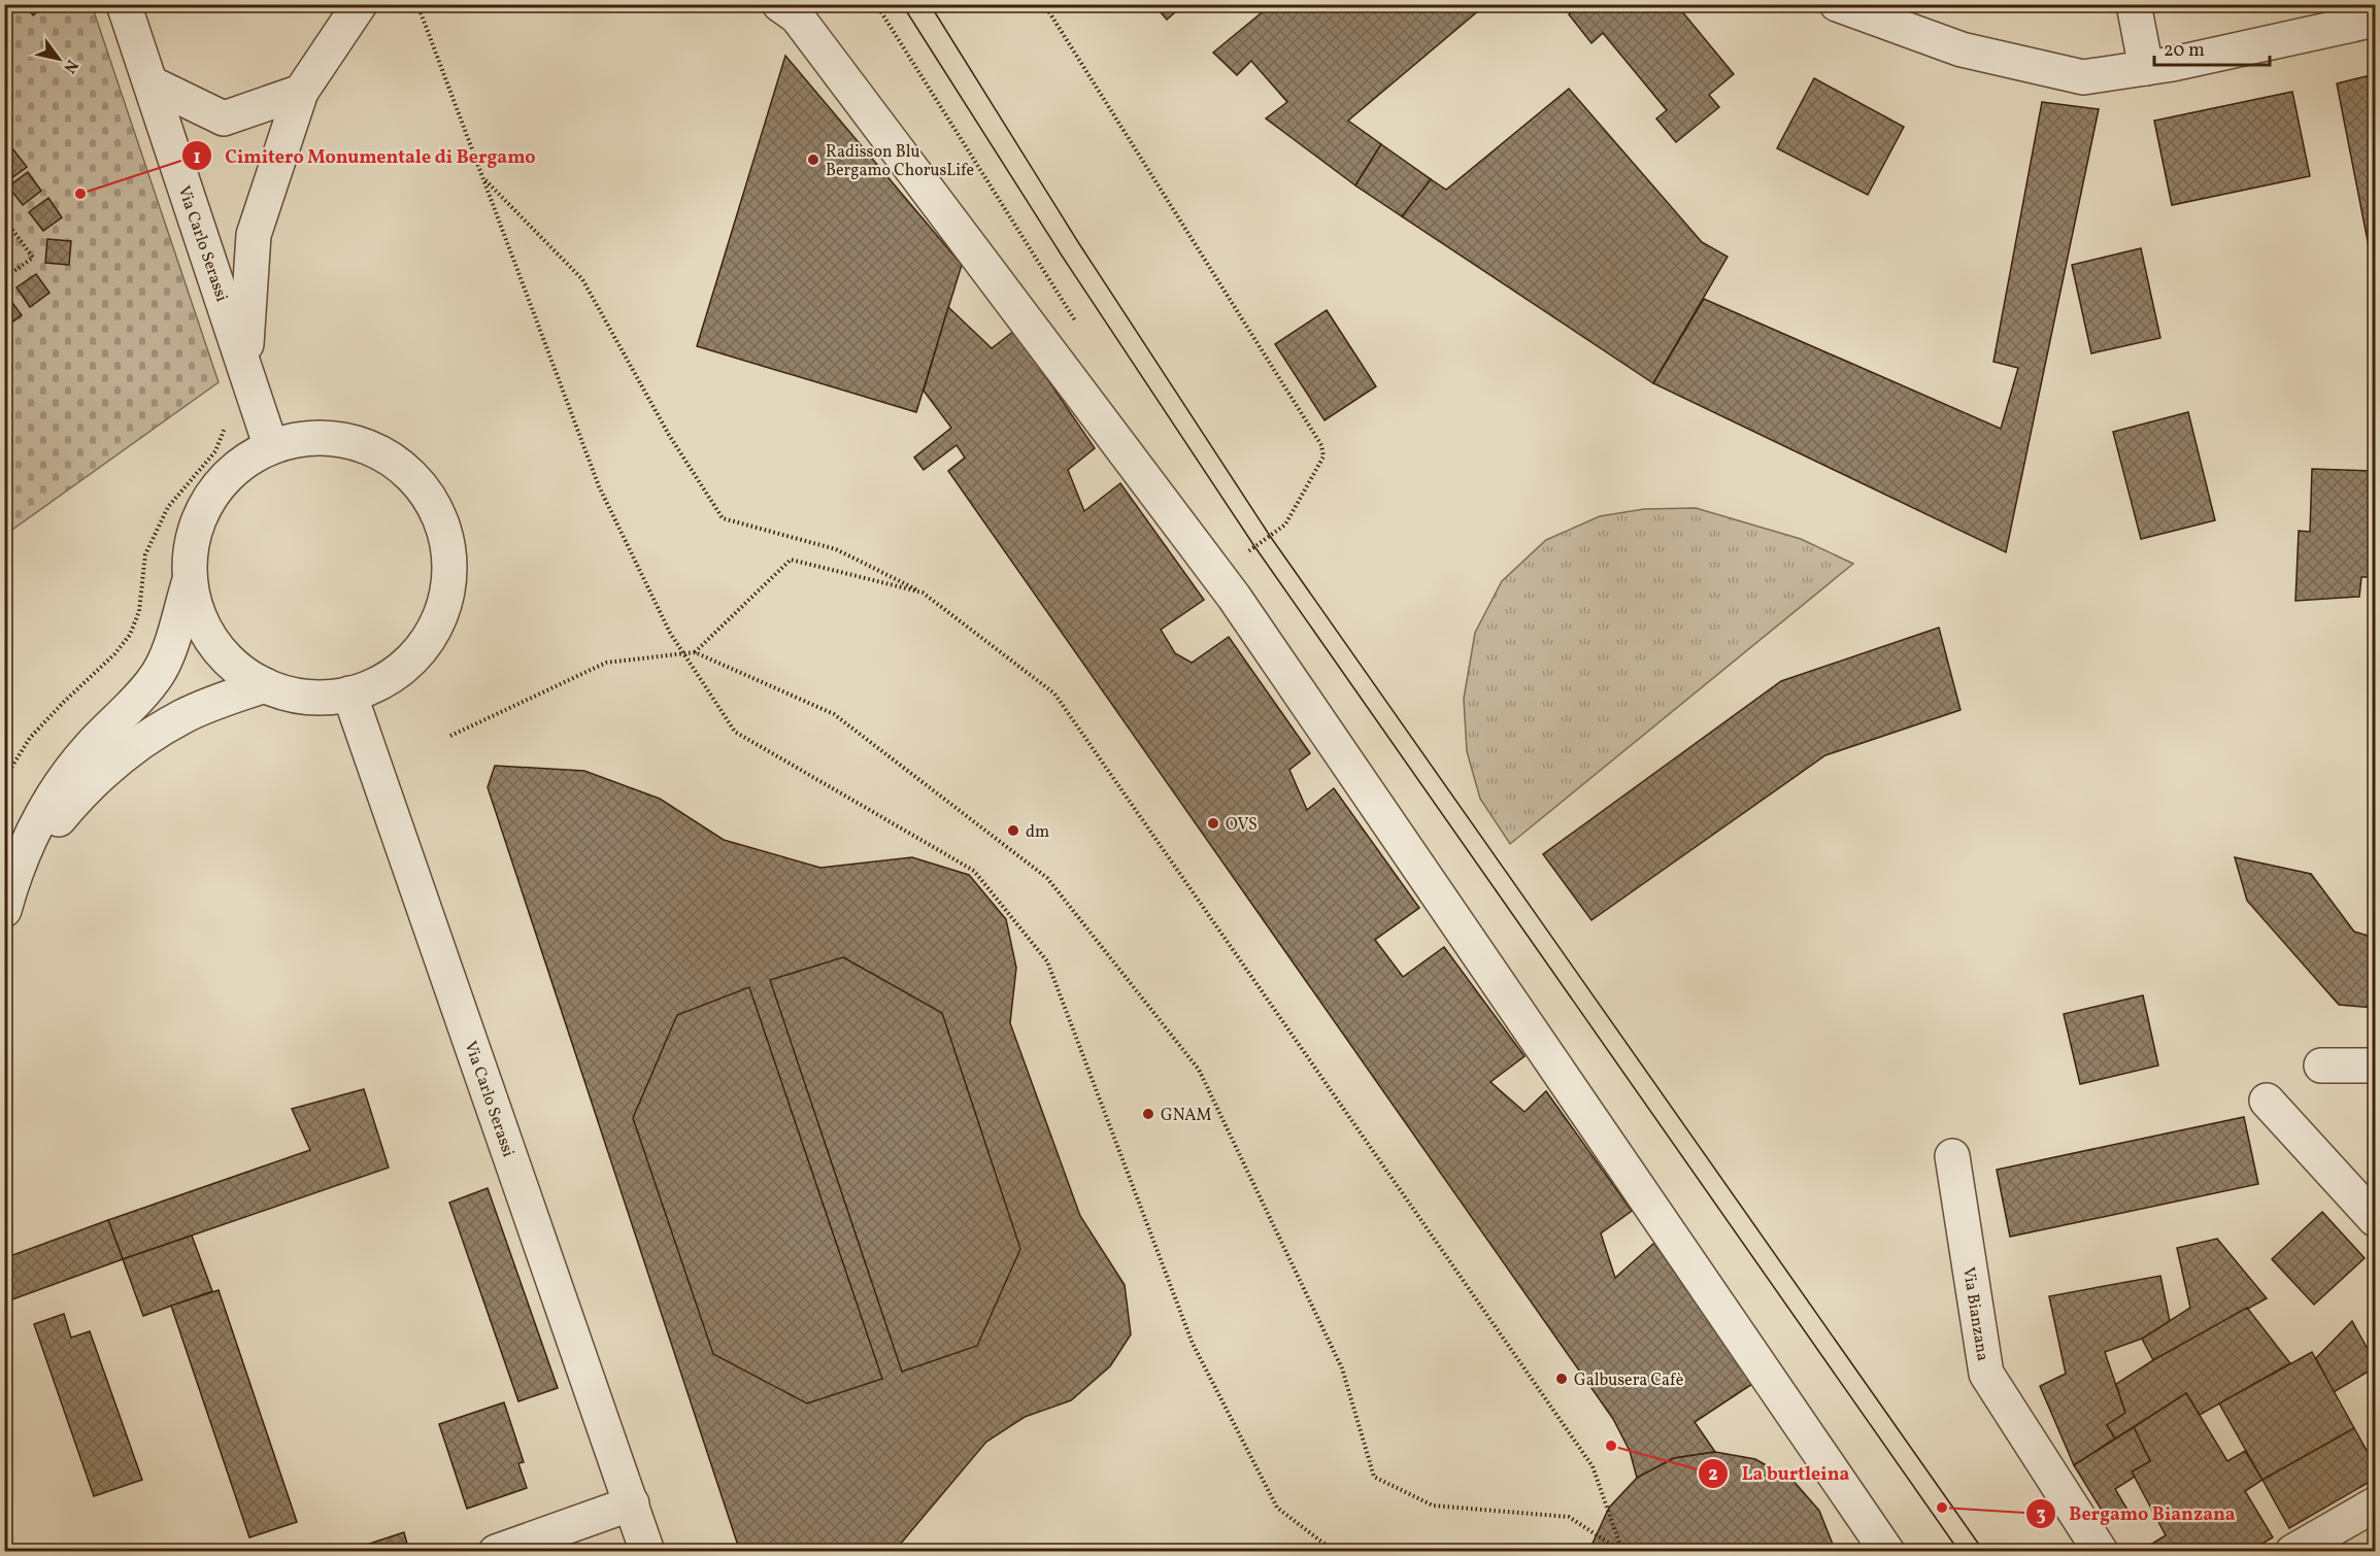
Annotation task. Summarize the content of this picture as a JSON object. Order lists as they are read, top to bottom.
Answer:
{
  "streets": {
    "street": ["Via Carlo Serassi", "Via Bianzana"]
  },
  "places": [
    "Radisson Blu Bergamo ChorusLife",
    "Cimitero Monumentale di Bergamo",
    "OVS",
    "dm",
    "GNAM",
    "Galbusera Cafè",
    "La burtleina",
    "Bergamo Bianzana"
  ],
  "scale_bar": "20 m",
  "north": "bottom right"
}
